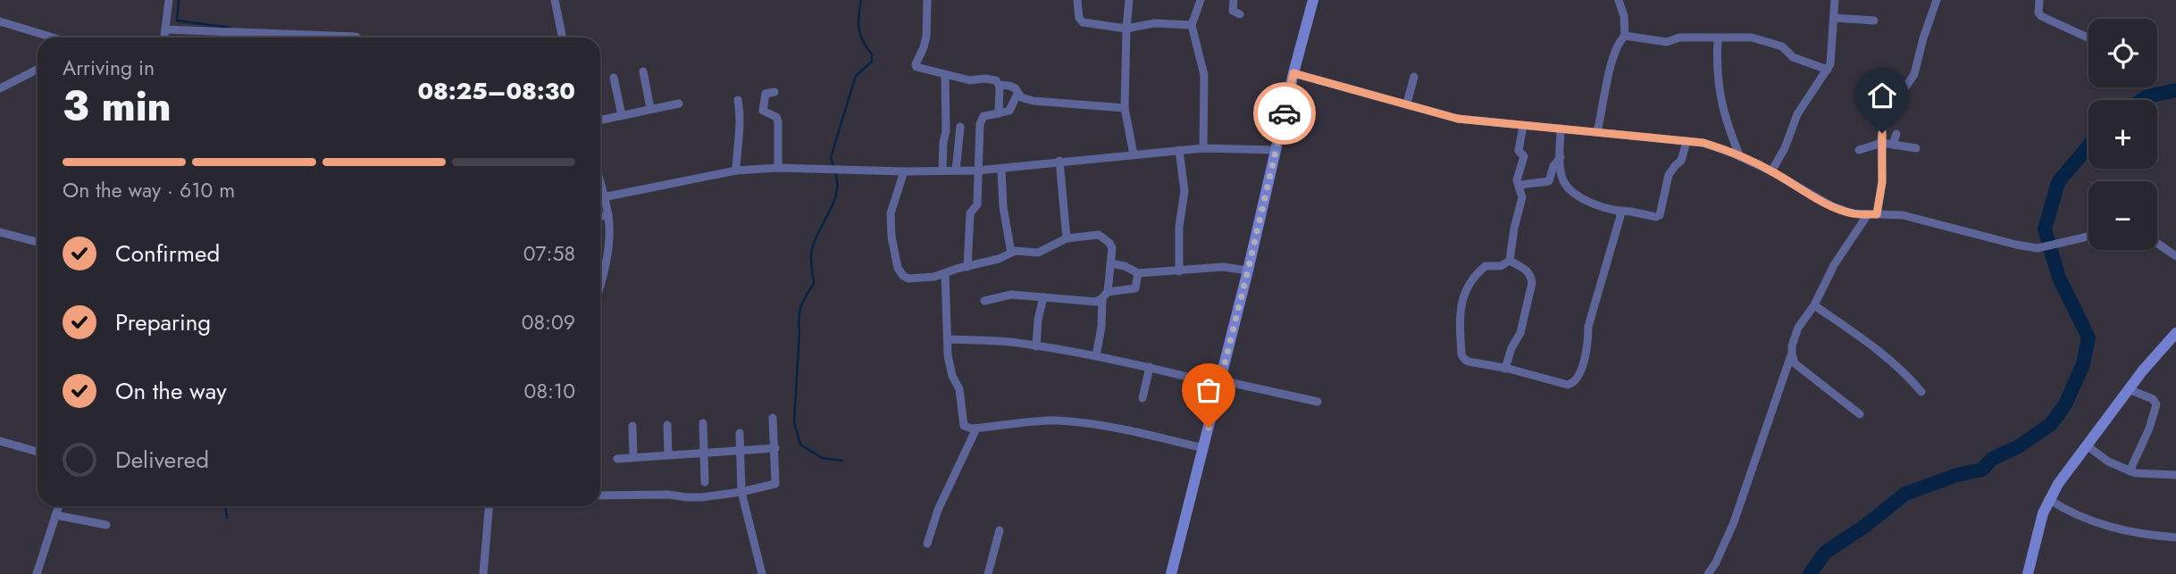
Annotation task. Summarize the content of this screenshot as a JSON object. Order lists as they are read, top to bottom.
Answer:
{
  "page": {
    "map_buttons": ["+", "−"],
    "heading": ["3 min", "Arriving in", "08:25–08:30"],
    "bar": "On the way · 610 m",
    "list": [
      ["Confirmed", "07:58"],
      ["Preparing", "08:09"],
      ["On the way", "08:10"],
      "Delivered"
    ]
  }
}
